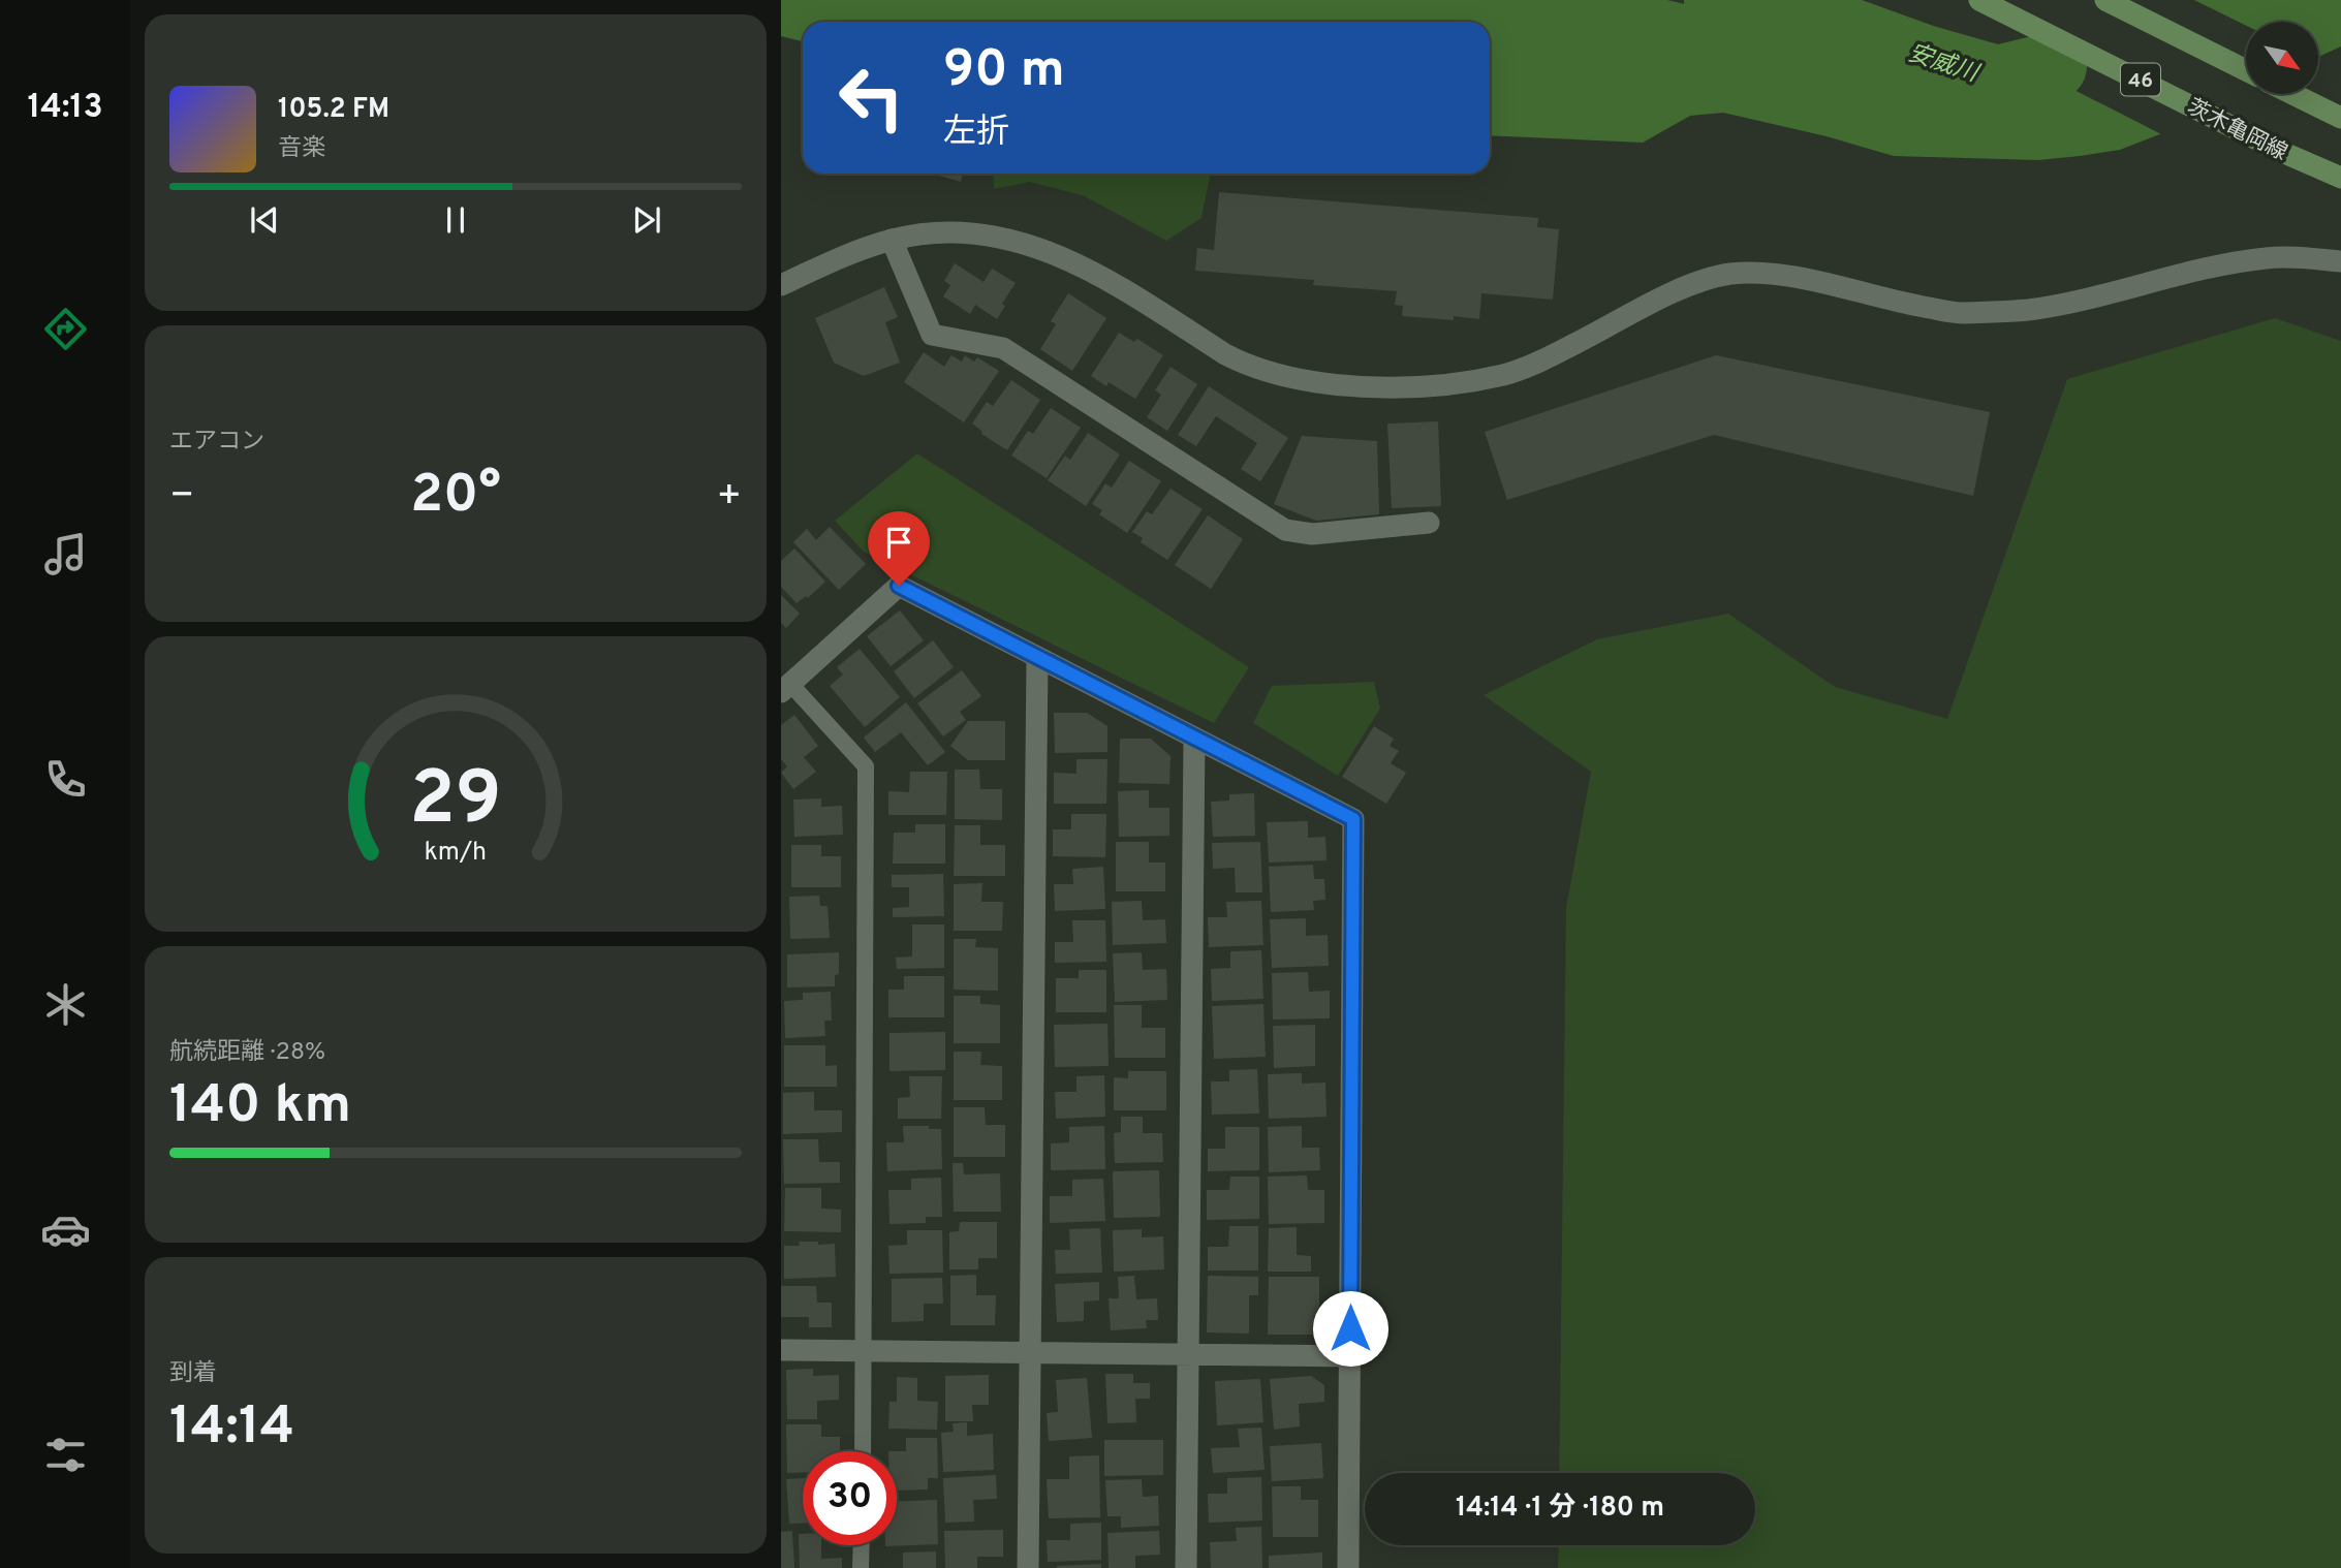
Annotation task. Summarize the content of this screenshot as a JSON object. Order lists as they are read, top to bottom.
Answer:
{
  "streets": {
    "main road": ["46", "茨木亀岡線"]
  },
  "water": ["安威川"],
  "north": "bottom right",
  "page": {
    "tabs": "14:13",
    "turn": ["90 m", "左折"],
    "song": ["105.2 FM", "音楽"],
    "tile": [
      "エアコン",
      ["航続距離 · 28%", "140 km"],
      ["到着", "14:14"]
    ],
    "heat": ["−", "20°", "+"],
    "limit": "30",
    "trip": "14:14 · 1 分 · 180 m",
    "gauge": ["29", "km/h"]
  }
}
